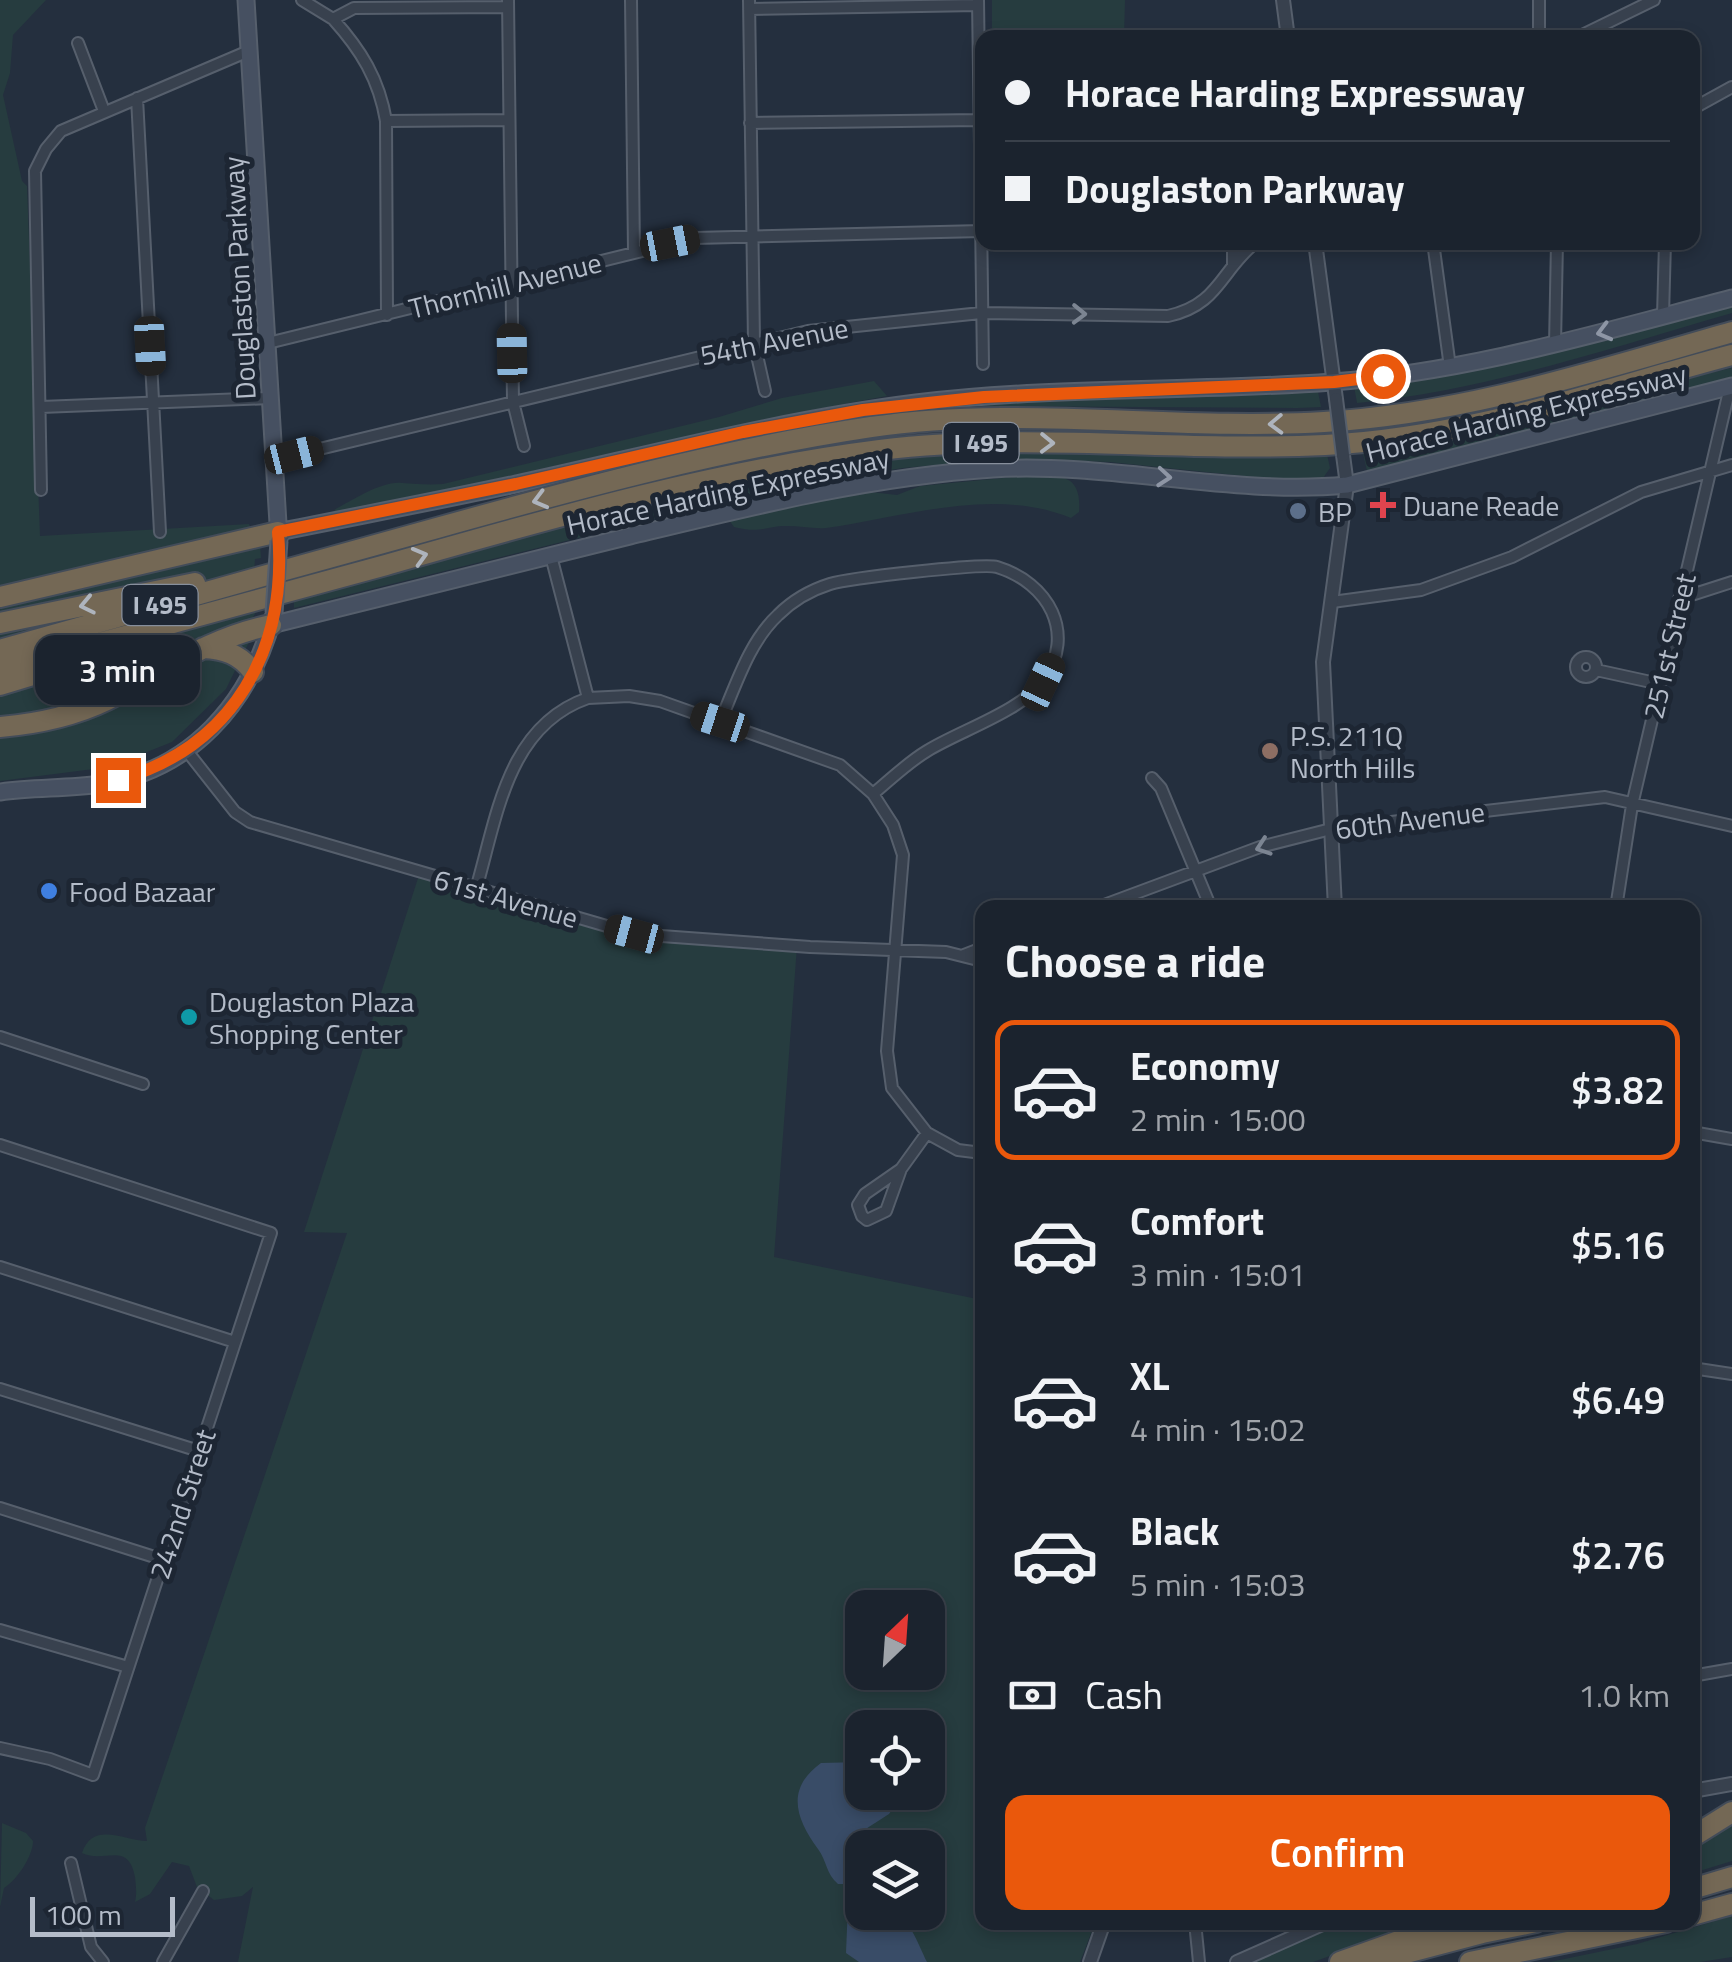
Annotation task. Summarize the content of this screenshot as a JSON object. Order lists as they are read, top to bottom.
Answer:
{
  "streets": {
    "highway": ["I 495"],
    "main road": ["Douglaston Parkway", "Horace Harding Expressway"],
    "street": [
      "Thornhill Avenue",
      "54th Avenue",
      "251st Street",
      "60th Avenue",
      "61st Avenue",
      "242nd Street"
    ]
  },
  "crossings": [
    ["Douglaston Parkway", "Thornhill Avenue"],
    ["Douglaston Parkway", "54th Avenue"],
    ["Douglaston Parkway", "Horace Harding Expressway"],
    ["Douglaston Parkway", "61st Avenue"],
    ["Horace Harding Expressway", "251st Street"],
    ["251st Street", "60th Avenue"]
  ],
  "places": {
    "health": ["Duane Reade"],
    "other": [
      "BP",
      "P.S. 211Q North Hills",
      "Food Bazaar",
      "Douglaston Plaza Shopping Center"
    ]
  },
  "scale_bar": "100 m",
  "north": "top right",
  "page": {
    "banner": ["Horace Harding Expressway", "Douglaston Parkway"],
    "bubble": "3 min",
    "heading": "Choose a ride",
    "list": [
      {
        "name": "Economy",
        "note": "2 min · 15:00",
        "value": "$3.82"
      },
      {
        "name": "Comfort",
        "note": "3 min · 15:01",
        "value": "$5.16"
      },
      {
        "name": "XL",
        "note": "4 min · 15:02",
        "value": "$6.49"
      },
      {
        "name": "Black",
        "note": "5 min · 15:03",
        "value": "$2.76"
      }
    ],
    "pay": ["Cash", "1.0 km"],
    "buttons": "Confirm",
    "scale": "100 m"
  }
}
